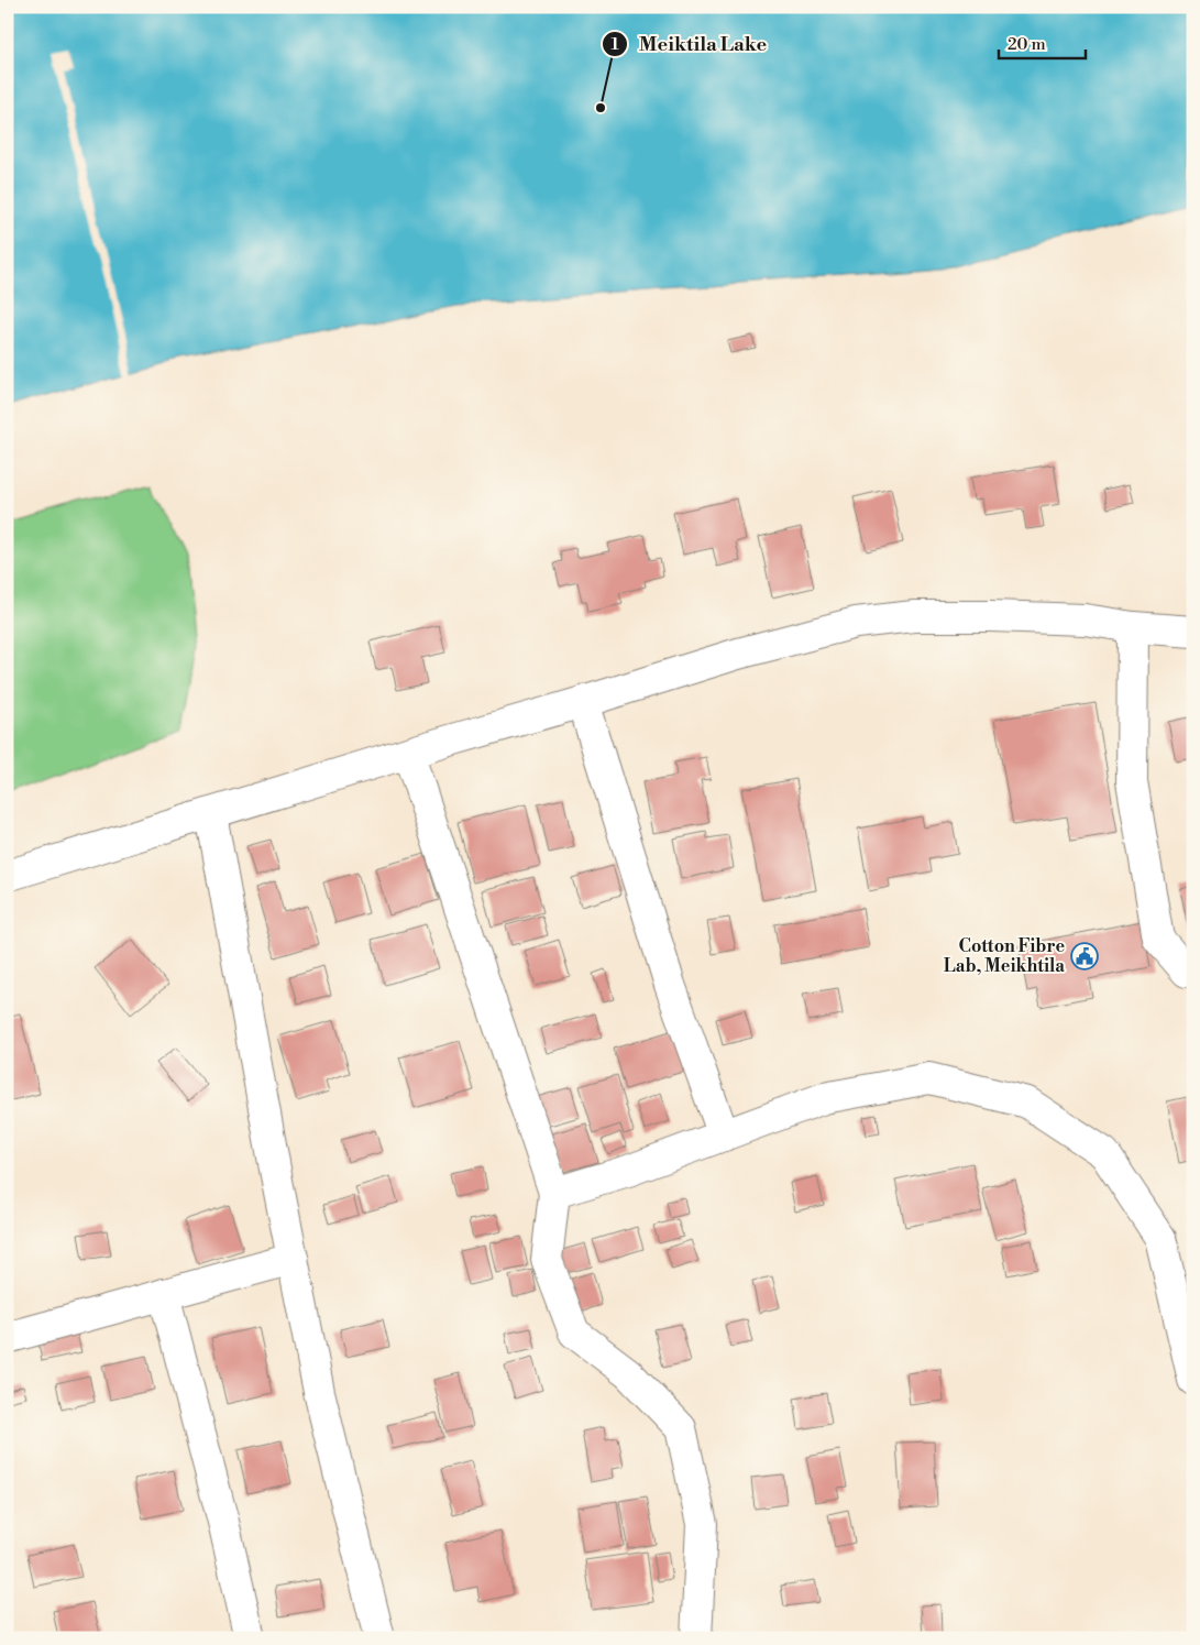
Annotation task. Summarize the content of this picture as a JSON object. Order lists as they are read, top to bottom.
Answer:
{
  "places": {
    "other": ["Meiktila Lake"],
    "public building": ["Cotton Fibre Lab, Meikhtila"]
  },
  "scale_bar": "20 m"
}
